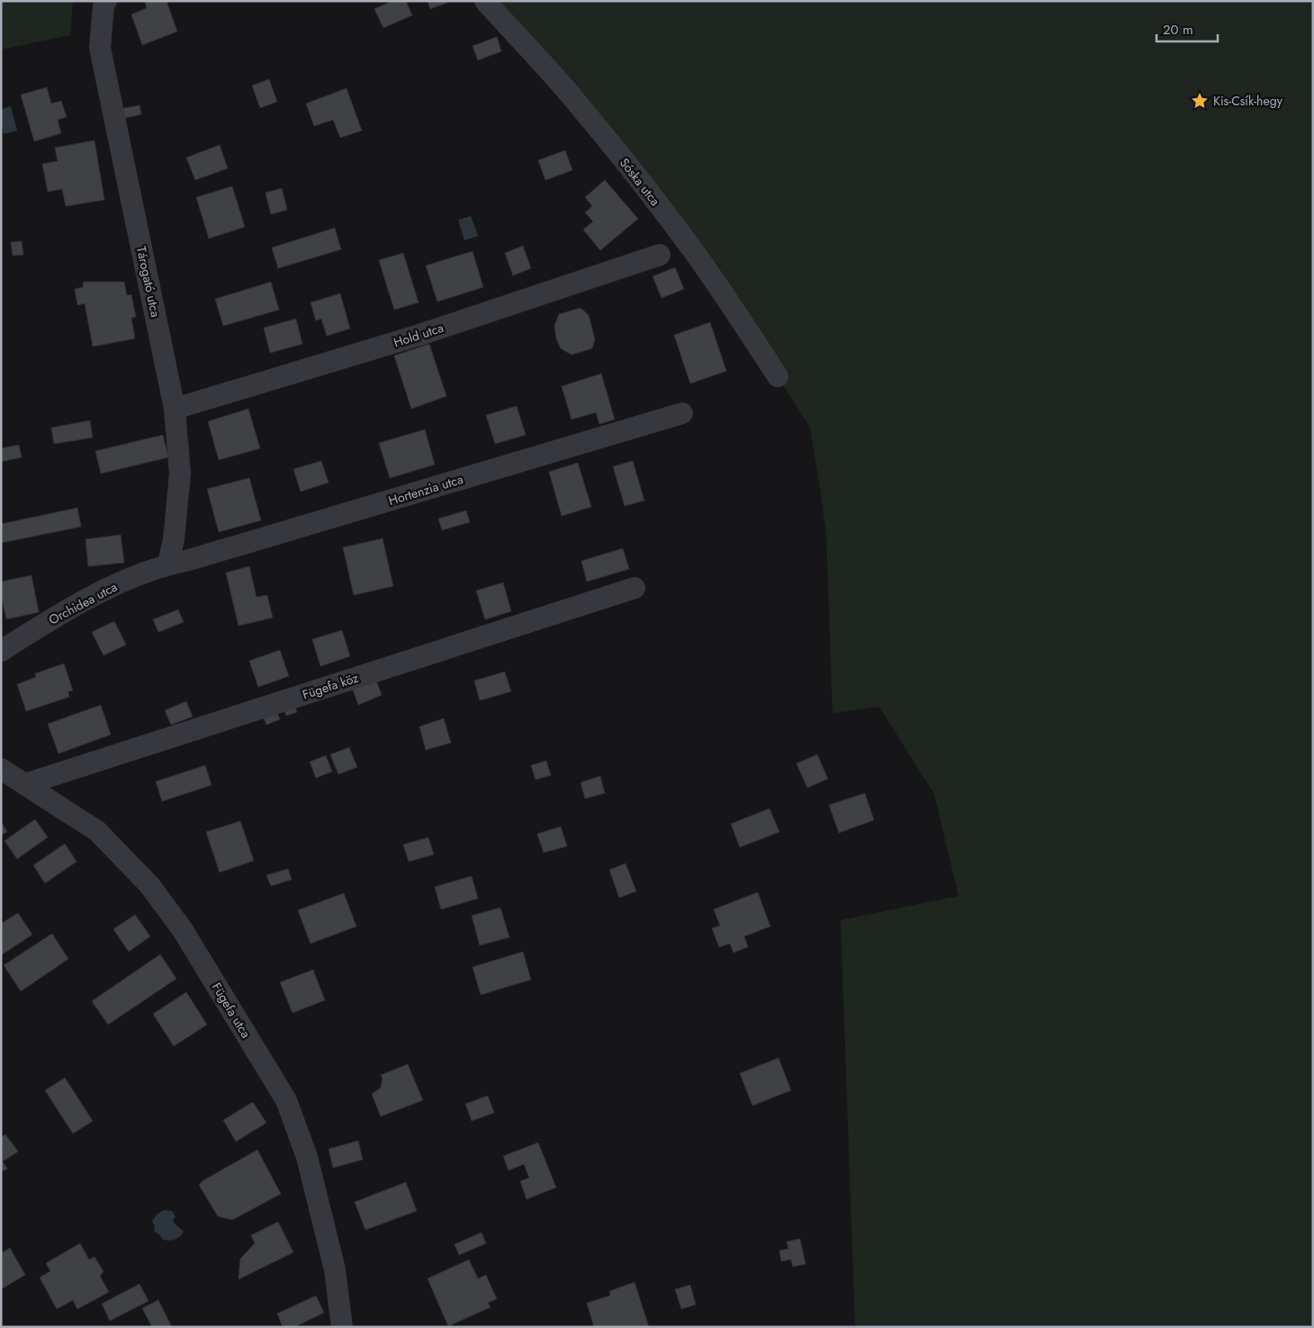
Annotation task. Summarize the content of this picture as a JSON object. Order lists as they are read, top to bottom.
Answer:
{
  "streets": {
    "street": [
      "Sóska utca",
      "Tárogató utca",
      "Hold utca",
      "Hortenzia utca",
      "Orchidea utca",
      "Fügefa köz",
      "Fügefa utca"
    ]
  },
  "crossings": [
    ["Tárogató utca", "Hold utca"],
    ["Tárogató utca", "Hortenzia utca"],
    ["Tárogató utca", "Orchidea utca"],
    ["Hortenzia utca", "Orchidea utca"],
    ["Fügefa köz", "Fügefa utca"]
  ],
  "places": {
    "place": ["Kis-Csík-hegy"]
  },
  "scale_bar": "20 m"
}
